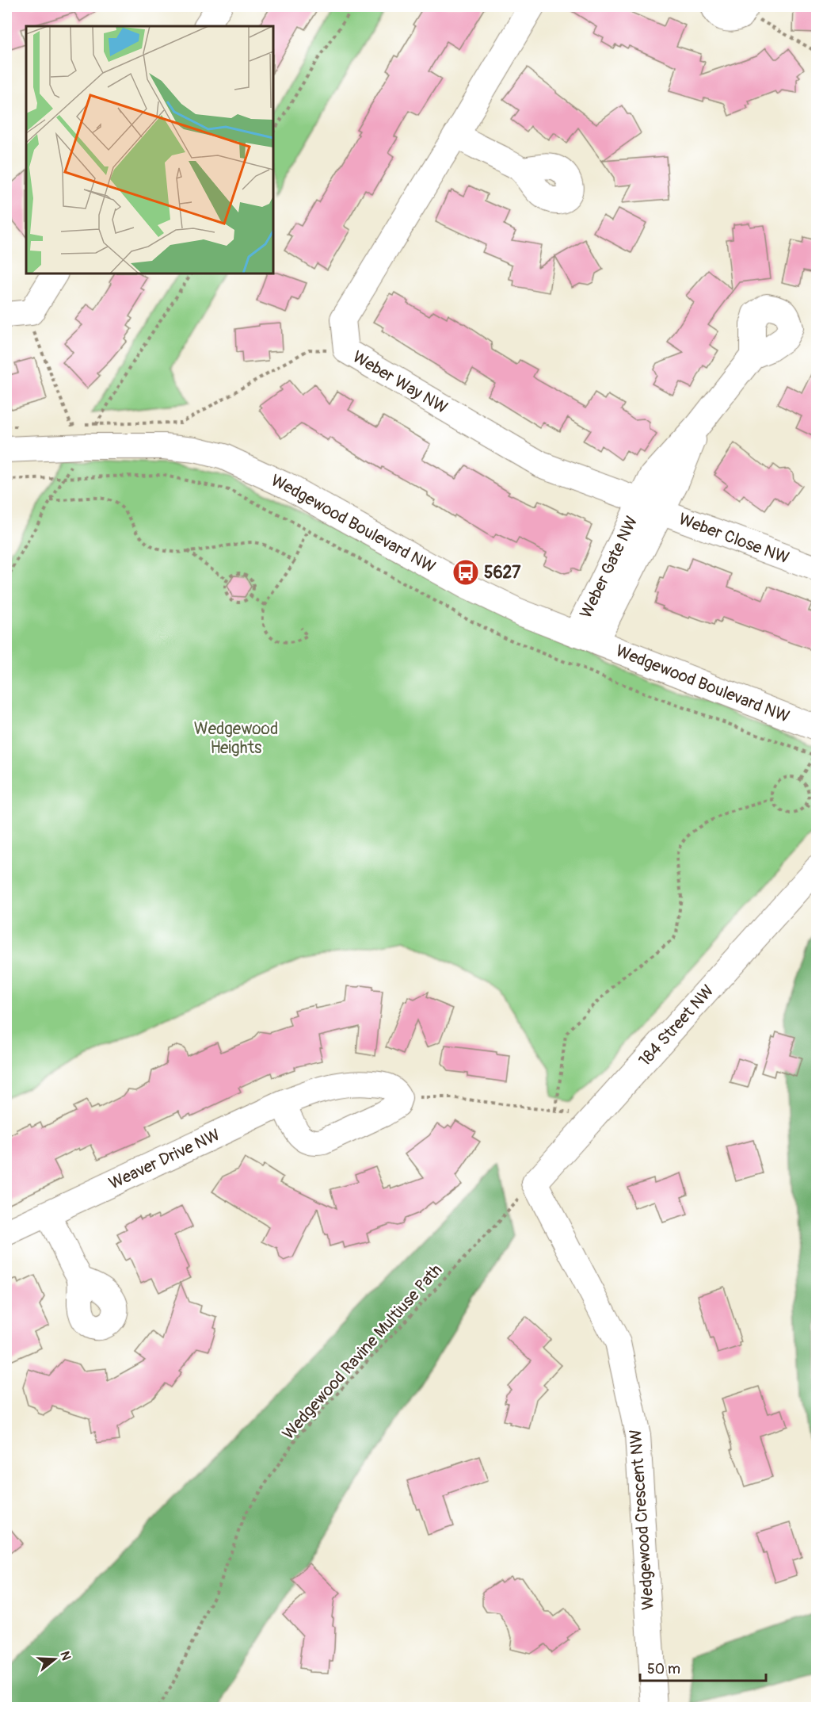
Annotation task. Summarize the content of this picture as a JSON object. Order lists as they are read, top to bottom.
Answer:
{
  "streets": {
    "street": [
      "Weber Way NW",
      "Wedgewood Boulevard NW",
      "Weber Close NW",
      "Weber Gate NW",
      "184 Street NW",
      "Weaver Drive NW",
      "Wedgewood Crescent NW"
    ],
    "path": ["Wedgewood Ravine Multiuse Path"]
  },
  "crossings": [
    ["Weber Way NW", "Weber Close NW"],
    ["Weber Way NW", "Weber Gate NW"],
    ["Wedgewood Boulevard NW", "Weber Gate NW"],
    ["Weber Close NW", "Weber Gate NW"],
    ["184 Street NW", "Wedgewood Ravine Multiuse Path"],
    ["184 Street NW", "Wedgewood Crescent NW"],
    ["Wedgewood Ravine Multiuse Path", "Wedgewood Crescent NW"]
  ],
  "parks": ["Wedgewood Heights"],
  "places": {
    "bus stop": ["5627"]
  },
  "scale_bar": "50 m",
  "north": "right"
}
